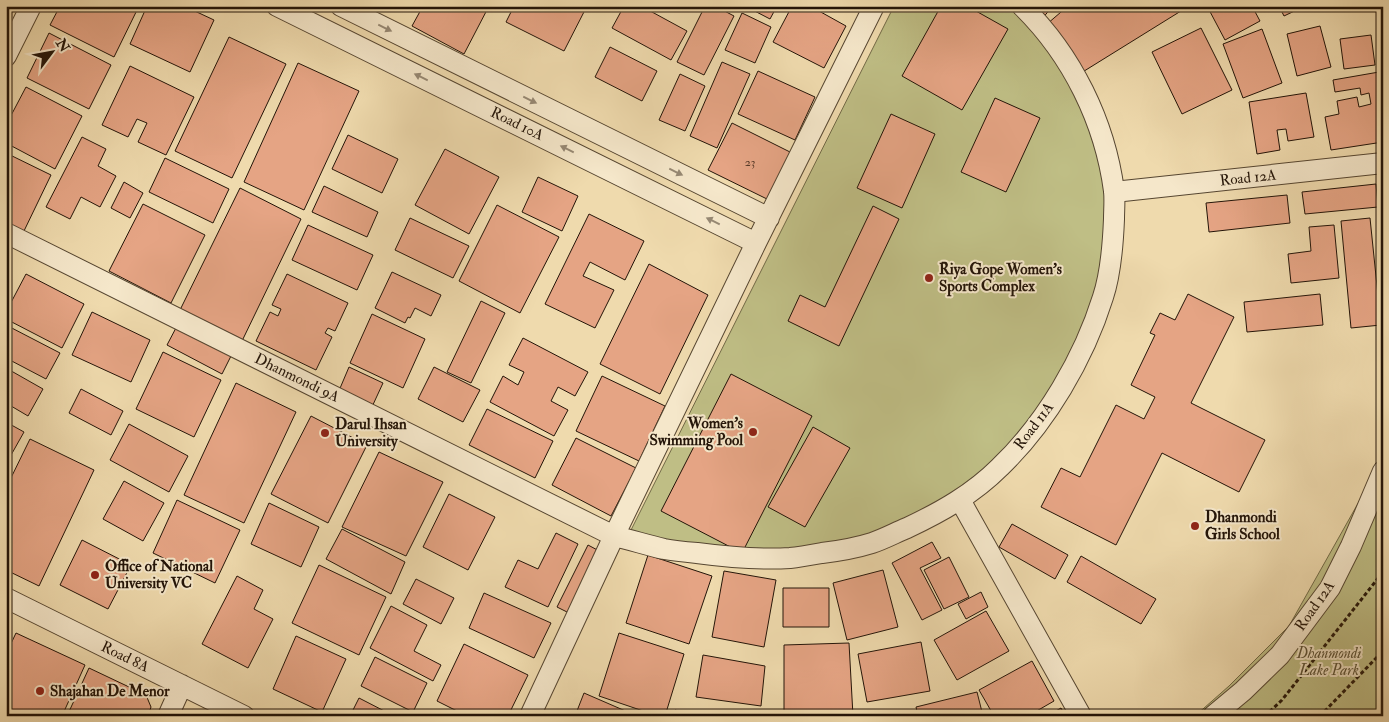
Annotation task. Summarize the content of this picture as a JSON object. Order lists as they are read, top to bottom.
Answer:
{
  "streets": {
    "street": [
      "Road 10A",
      "Road 12A",
      "Dhanmondi 9A",
      "Road 11A",
      "Road 8A"
    ]
  },
  "crossings": [
    ["Road 12A", "Road 11A"],
    ["Dhanmondi 9A", "Road 11A"]
  ],
  "parks": ["Dhanmondi Lake Park"],
  "places": [
    "Riya Gope Women's Sports Complex",
    "Women's Swimming Pool",
    "Darul Ihsan University",
    "Dhanmondi Girls School",
    "Office of National University VC",
    "Shajahan De Menor"
  ],
  "house_numbers": ["23"],
  "north": "top right"
}
